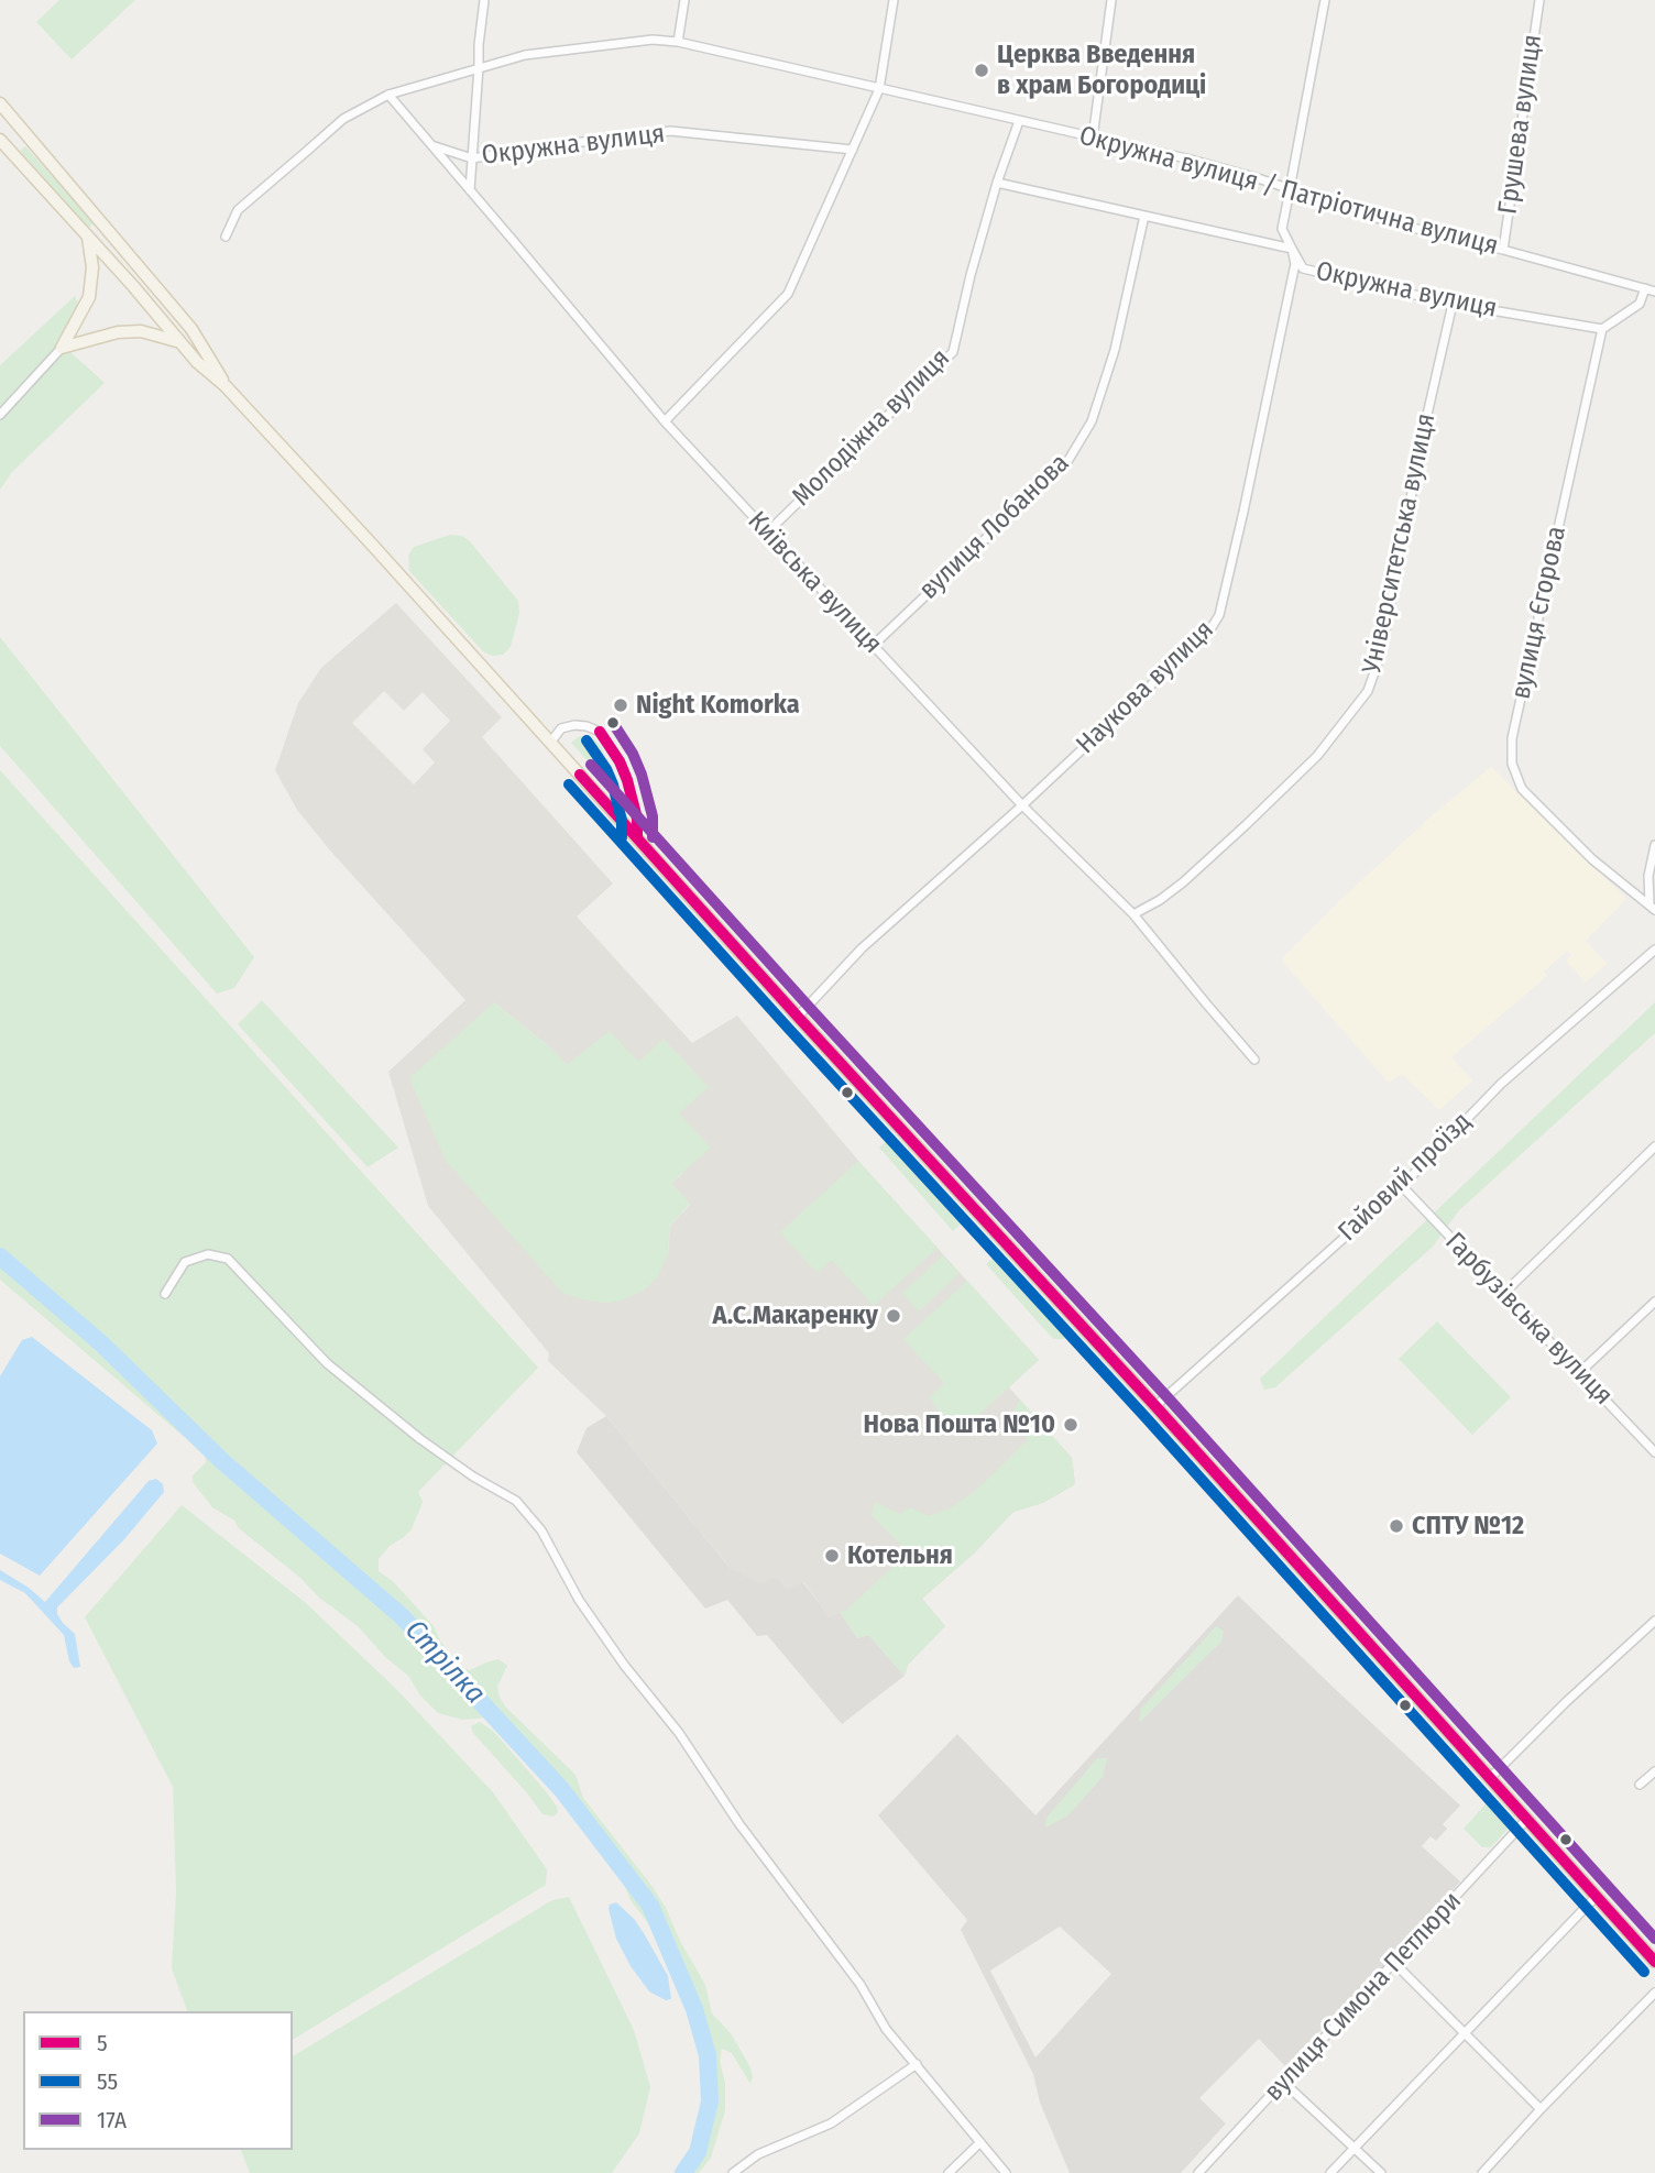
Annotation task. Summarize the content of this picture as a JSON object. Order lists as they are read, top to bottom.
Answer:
{
  "streets": {
    "street": [
      "Грушева вулиця",
      "Окружна вулиця",
      "Окружна вулиця / Патріотична вулиця",
      "Молодіжна вулиця",
      "вулиця Лобанова",
      "Університетська вулиця",
      "Київська вулиця",
      "вулиця Єгорова",
      "Наукова вулиця",
      "Гайовий проїзд",
      "Гарбузівська вулиця",
      "вулиця Симона Петлюри"
    ]
  },
  "crossings": [
    ["Грушева вулиця", "Окружна вулиця / Патріотична вулиця"],
    ["Окружна вулиця", "Молодіжна вулиця"],
    ["Окружна вулиця", "вулиця Лобанова"],
    ["Окружна вулиця", "Університетська вулиця"],
    ["Окружна вулиця", "Київська вулиця"],
    ["Окружна вулиця", "вулиця Єгорова"],
    ["Окружна вулиця", "Наукова вулиця"],
    ["Окружна вулиця / Патріотична вулиця", "Молодіжна вулиця"],
    ["Окружна вулиця / Патріотична вулиця", "Київська вулиця"],
    ["Молодіжна вулиця", "Київська вулиця"],
    ["вулиця Лобанова", "Київська вулиця"],
    ["Університетська вулиця", "Київська вулиця"],
    ["Київська вулиця", "Наукова вулиця"],
    ["Гайовий проїзд", "Гарбузівська вулиця"]
  ],
  "water": ["Стрілка"],
  "places": [
    "Церква Введення в храм Богородиці",
    "Night Komorka",
    "А.С.Макаренку",
    "Нова Пошта №10",
    "СПТУ №12",
    "Котельня"
  ],
  "lines": ["transit line 17А", "transit line 5", "transit line 55"],
  "legend": ["5", "55", "17А"]
}
